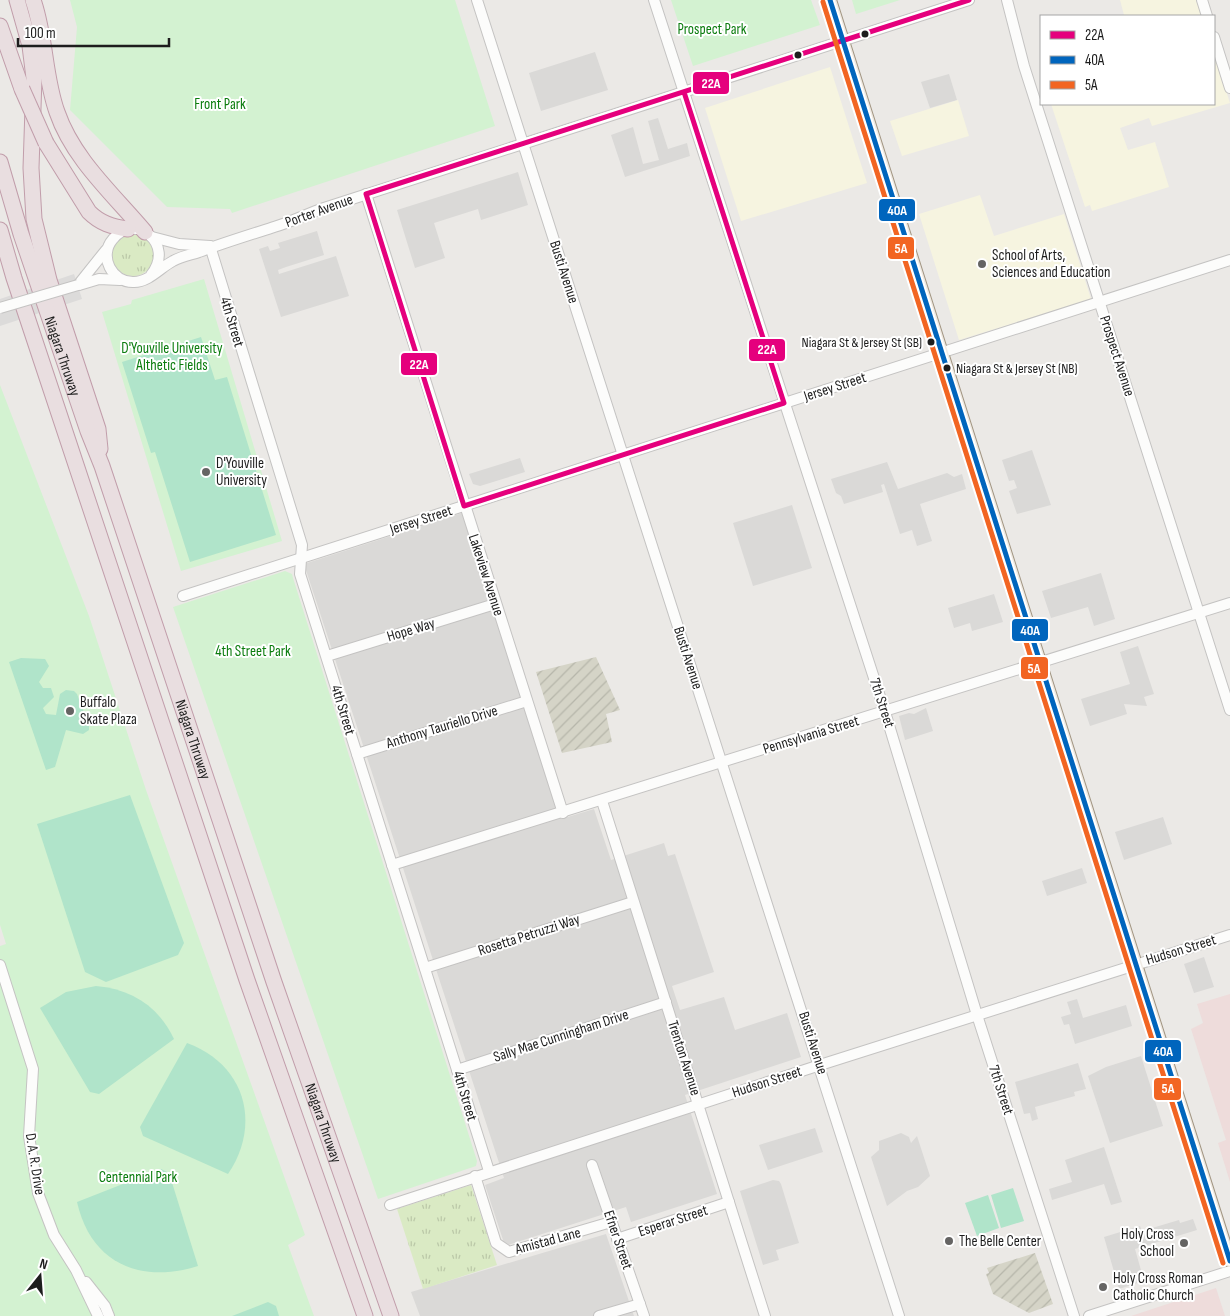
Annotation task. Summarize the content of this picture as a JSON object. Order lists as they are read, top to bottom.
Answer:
{
  "streets": {
    "highway": ["Niagara Thruway"],
    "street": [
      "Porter Avenue",
      "Busti Avenue",
      "4th Street",
      "Prospect Avenue",
      "Jersey Street",
      "Lakeview Avenue",
      "Hope Way",
      "7th Street",
      "Anthony Tauriello Drive",
      "Pennsylvania Street",
      "Rosetta Petruzzi Way",
      "Hudson Street",
      "Sally Mae Cunningham Drive",
      "Trenton Avenue",
      "D. A. R. Drive",
      "Esperar Street",
      "Efner Street",
      "Amistad Lane"
    ]
  },
  "crossings": [
    ["Porter Avenue", "Busti Avenue"],
    ["Porter Avenue", "4th Street"],
    ["Porter Avenue", "Lakeview Avenue"],
    ["Porter Avenue", "7th Street"],
    ["Busti Avenue", "Jersey Street"],
    ["Busti Avenue", "Pennsylvania Street"],
    ["Busti Avenue", "Hudson Street"],
    ["4th Street", "Jersey Street"],
    ["4th Street", "Hope Way"],
    ["4th Street", "Anthony Tauriello Drive"],
    ["4th Street", "Pennsylvania Street"],
    ["4th Street", "Rosetta Petruzzi Way"],
    ["4th Street", "Hudson Street"],
    ["4th Street", "Sally Mae Cunningham Drive"],
    ["Prospect Avenue", "Jersey Street"],
    ["Prospect Avenue", "Pennsylvania Street"],
    ["Jersey Street", "Lakeview Avenue"],
    ["Jersey Street", "7th Street"],
    ["Lakeview Avenue", "Hope Way"],
    ["Lakeview Avenue", "Anthony Tauriello Drive"],
    ["Lakeview Avenue", "Pennsylvania Street"],
    ["7th Street", "Pennsylvania Street"],
    ["7th Street", "Hudson Street"],
    ["Pennsylvania Street", "Trenton Avenue"],
    ["Rosetta Petruzzi Way", "Trenton Avenue"],
    ["Hudson Street", "Trenton Avenue"],
    ["Hudson Street", "Amistad Lane"],
    ["Sally Mae Cunningham Drive", "Trenton Avenue"],
    ["Trenton Avenue", "Esperar Street"],
    ["Esperar Street", "Efner Street"],
    ["Efner Street", "Amistad Lane"]
  ],
  "parks": [
    "Prospect Park",
    "Front Park",
    "D'Youville University Althetic Fields",
    "4th Street Park",
    "Centennial Park"
  ],
  "places": [
    "School of Arts, Sciences and Education",
    "Niagara St & Jersey St (SB)",
    "Niagara St & Jersey St (NB)",
    "D'Youville University",
    "Buffalo Skate Plaza",
    "The Belle Center",
    "Holy Cross School",
    "Holy Cross Roman Catholic Church"
  ],
  "lines": ["transit line 22A", "transit line 40A", "transit line 5A"],
  "legend": ["22A", "40A", "5A"],
  "scale_bar": "100 m",
  "north": "top"
}
